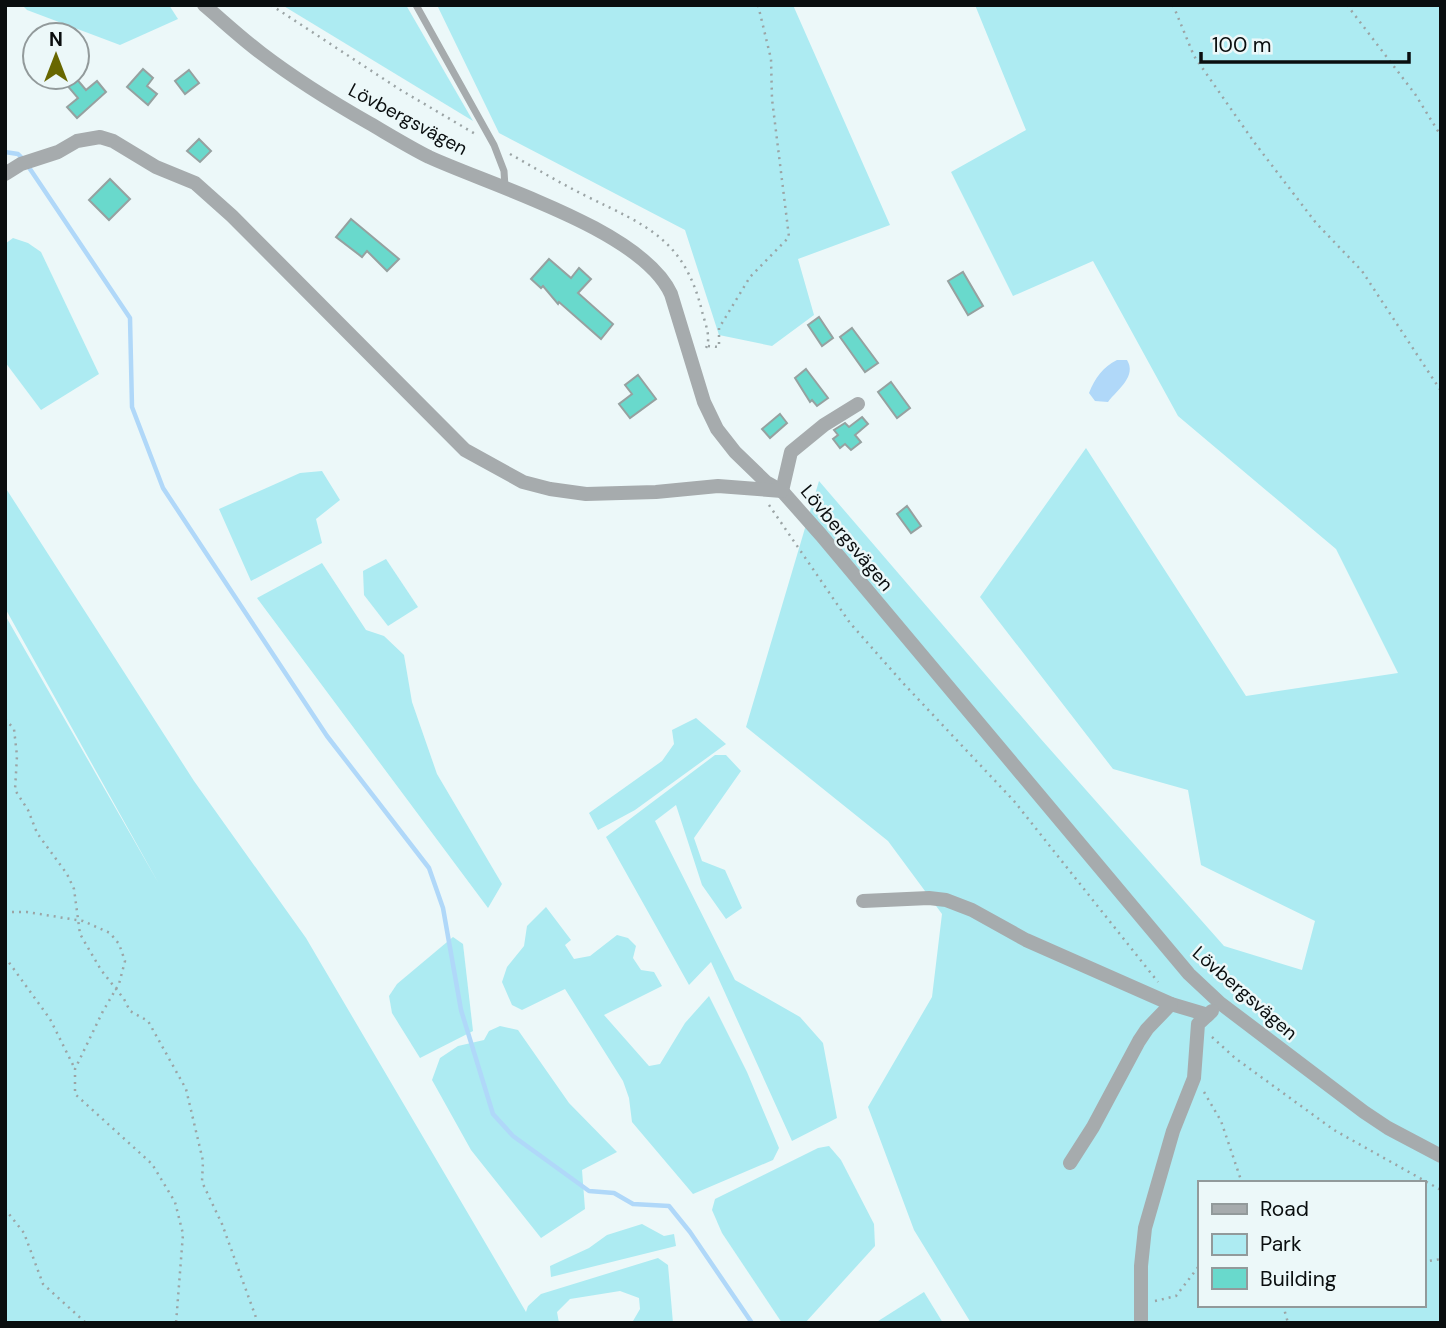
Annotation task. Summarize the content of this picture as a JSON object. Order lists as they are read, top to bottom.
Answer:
{
  "streets": {
    "street": ["Lövbergsvägen"]
  },
  "legend": ["Road", "Park", "Building"],
  "scale_bar": "100 m",
  "north": "top"
}
